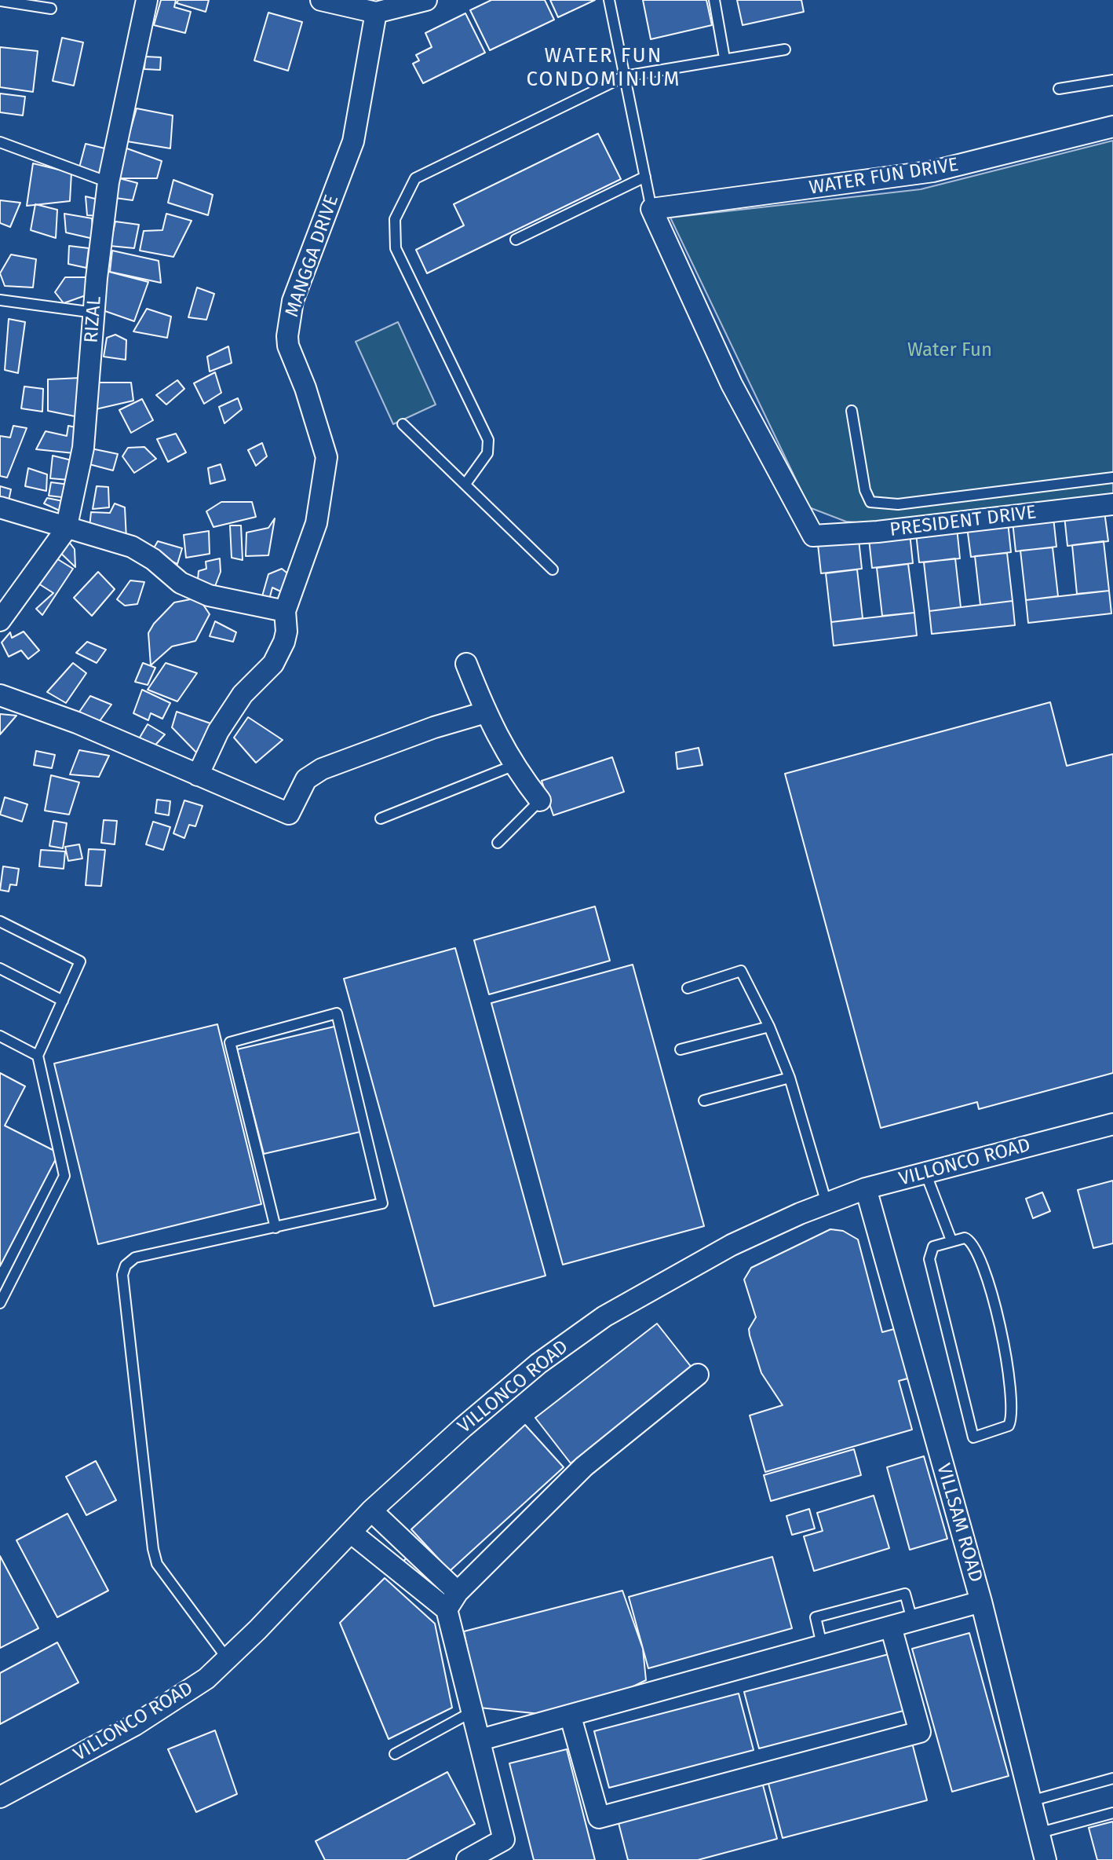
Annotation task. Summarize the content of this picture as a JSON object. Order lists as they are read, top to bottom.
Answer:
{
  "streets": {
    "street": [
      "WATER FUN DRIVE",
      "MANGGA DRIVE",
      "RIZAL",
      "PRESIDENT DRIVE",
      "VILLONCO ROAD",
      "VILLSAM ROAD"
    ]
  },
  "crossings": [
    ["WATER FUN DRIVE", "PRESIDENT DRIVE"],
    ["VILLONCO ROAD", "VILLSAM ROAD"]
  ],
  "districts": ["WATER FUN CONDOMINIUM"],
  "parks": ["Water Fun"]
}
